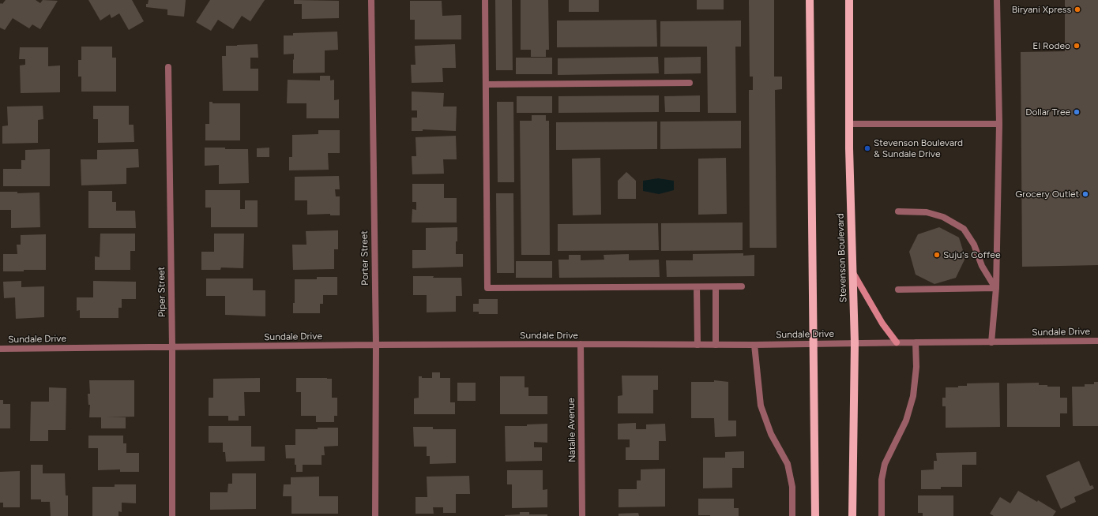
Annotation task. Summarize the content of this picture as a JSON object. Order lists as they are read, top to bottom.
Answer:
{
  "streets": {
    "main road": ["Stevenson Boulevard"],
    "street": [
      "Porter Street",
      "Piper Street",
      "Sundale Drive",
      "Natalie Avenue"
    ]
  },
  "crossings": [
    ["Porter Street", "Sundale Drive"],
    ["Stevenson Boulevard", "Sundale Drive"],
    ["Piper Street", "Sundale Drive"],
    ["Sundale Drive", "Natalie Avenue"]
  ],
  "places": [
    "Biryani Xpress",
    "El Rodeo",
    "Dollar Tree",
    "Stevenson Boulevard & Sundale Drive",
    "Grocery Outlet",
    "Suju's Coffee"
  ]
}
